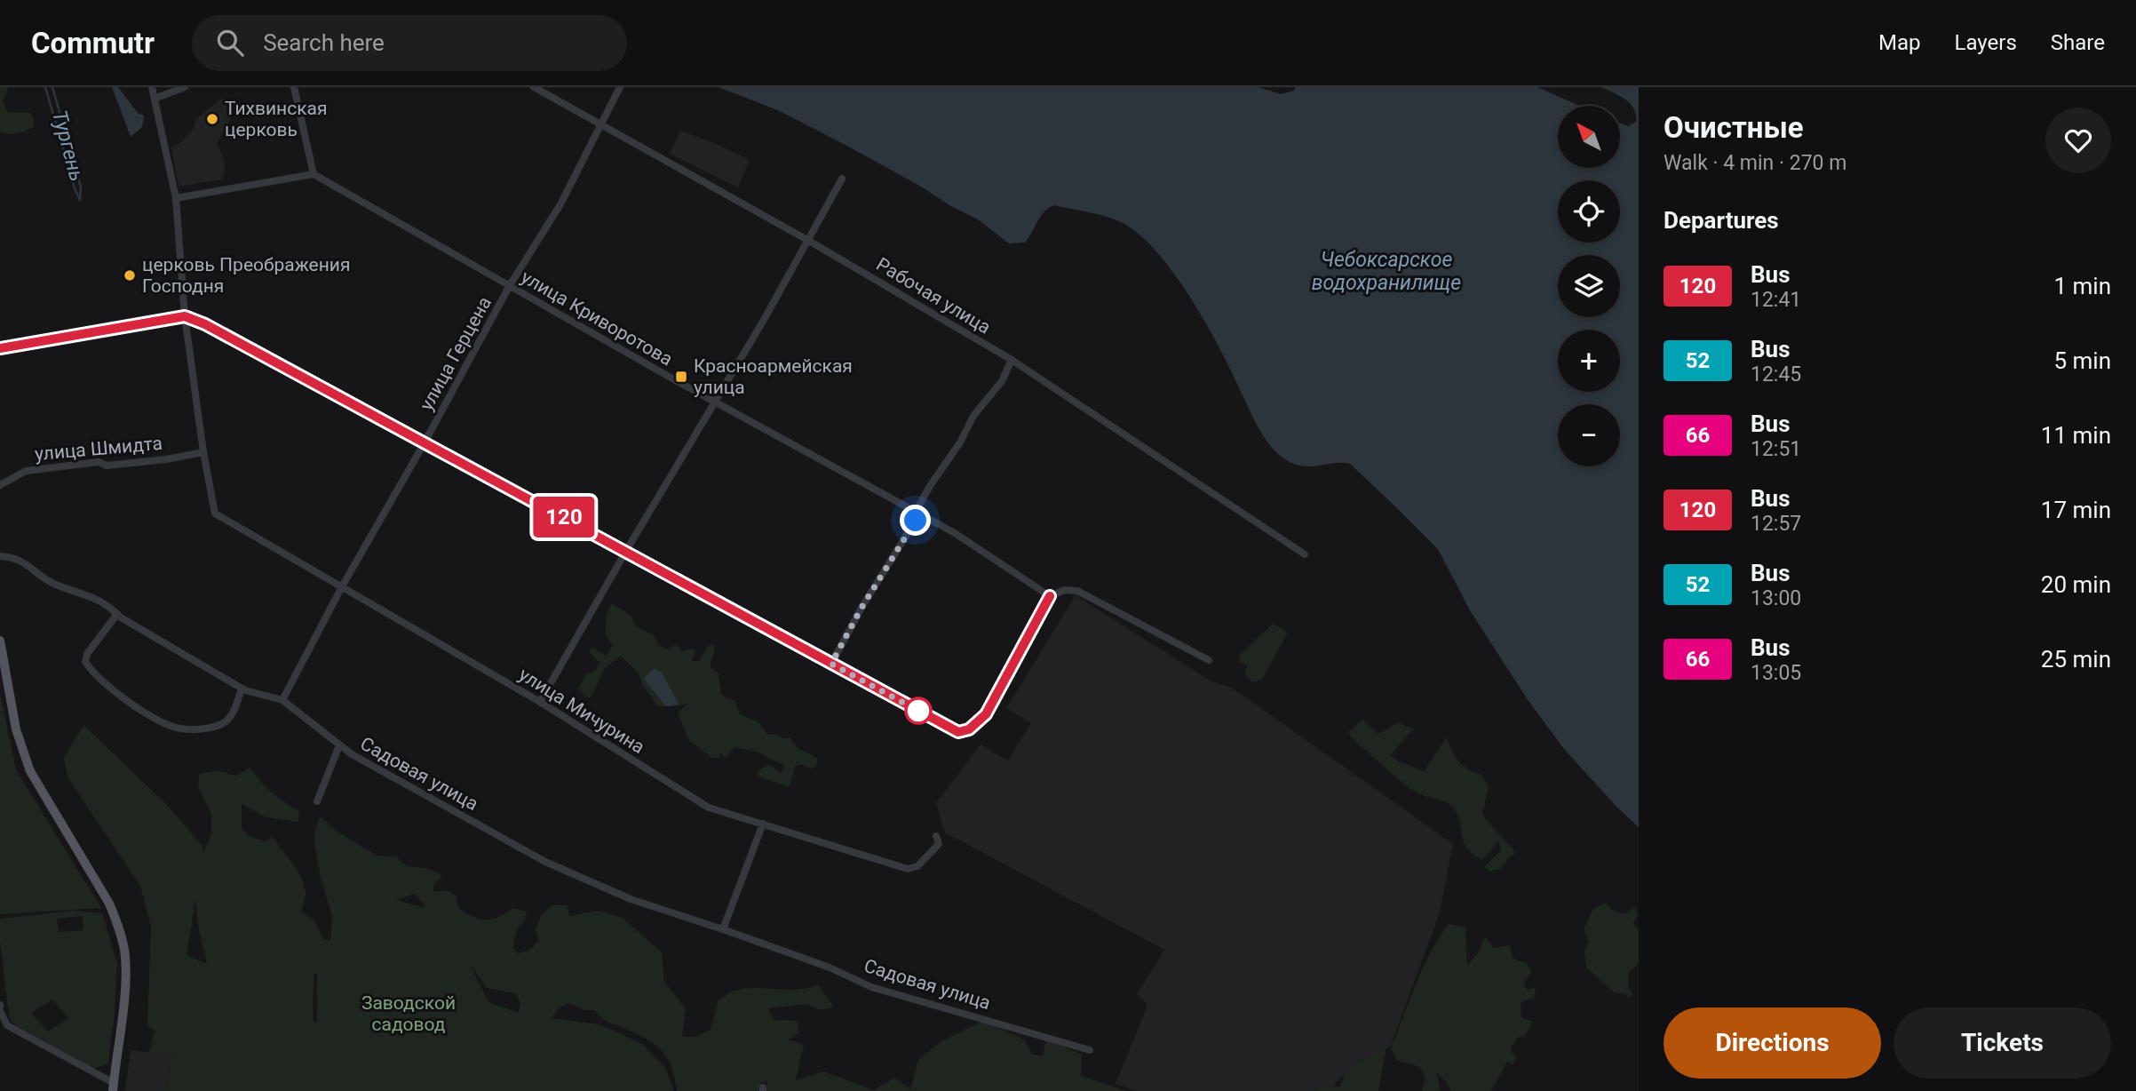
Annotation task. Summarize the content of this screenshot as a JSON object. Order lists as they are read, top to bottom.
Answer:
{
  "streets": {
    "street": [
      "Рабочая улица",
      "улица Криворотова",
      "улица Герцена",
      "улица Шмидта",
      "улица Мичурина",
      "Садовая улица"
    ]
  },
  "crossings": [
    ["Рабочая улица", "улица Герцена"],
    ["улица Криворотова", "улица Герцена"],
    ["улица Герцена", "улица Мичурина"],
    ["улица Герцена", "Садовая улица"],
    ["улица Шмидта", "улица Мичурина"]
  ],
  "water": ["Тургень", "Чебоксарское водохранилище"],
  "parks": ["Заводской садовод"],
  "places": {
    "other": ["Тихвинская церковь", "церковь Преображения Господня"],
    "transit": ["Красноармейская улица"]
  },
  "lines": ["bus line 120"],
  "north": "top left",
  "page": {
    "header": "Commutr",
    "search": "Search here",
    "nav": ["Map", "Layers", "Share"],
    "on_map": "120",
    "heading": [
      ["Очистные", "Walk · 4 min · 270 m"],
      "Departures"
    ],
    "map_buttons": ["+", "−"],
    "list": [
      {
        "mark": "120",
        "name": "Bus",
        "note": "12:41",
        "value": "1 min"
      },
      {
        "mark": "52",
        "name": "Bus",
        "note": "12:45",
        "value": "5 min"
      },
      {
        "mark": "66",
        "name": "Bus",
        "note": "12:51",
        "value": "11 min"
      },
      {
        "mark": "120",
        "name": "Bus",
        "note": "12:57",
        "value": "17 min"
      },
      {
        "mark": "52",
        "name": "Bus",
        "note": "13:00",
        "value": "20 min"
      },
      {
        "mark": "66",
        "name": "Bus",
        "note": "13:05",
        "value": "25 min"
      }
    ],
    "buttons": ["Directions", "Tickets"]
  }
}
